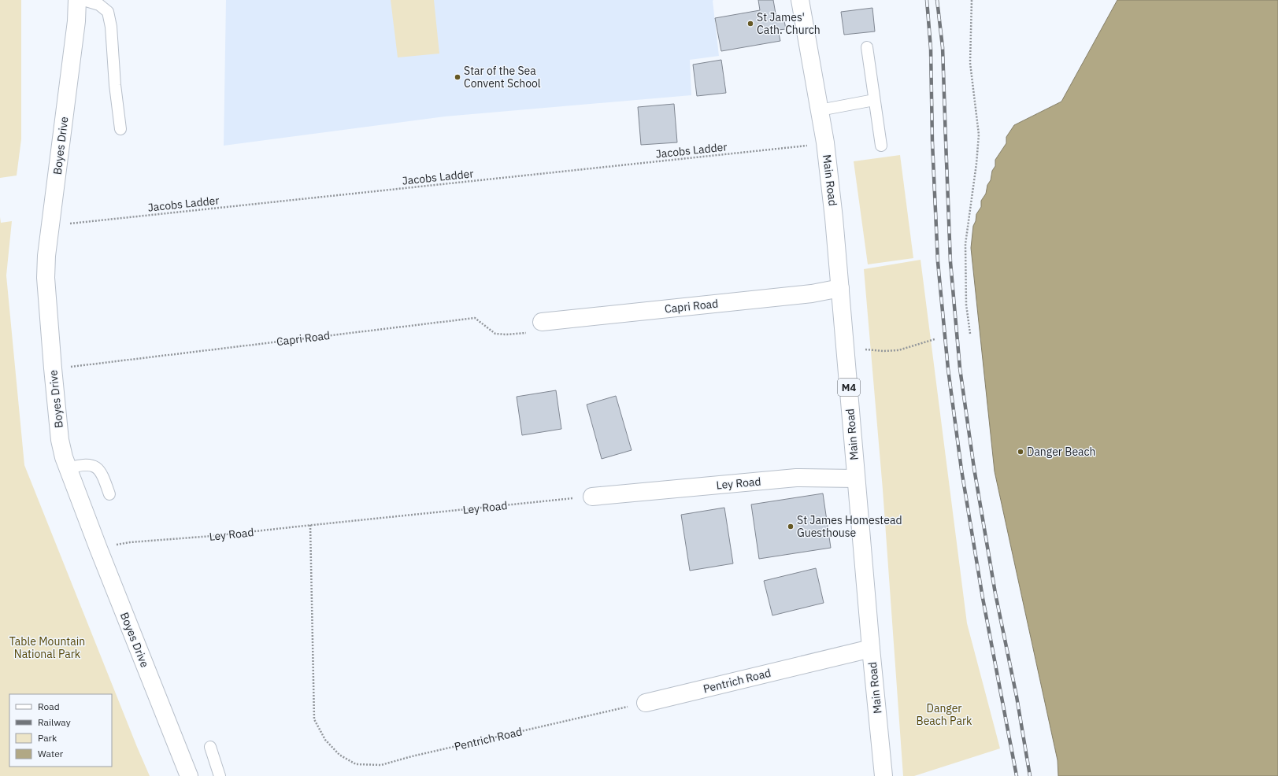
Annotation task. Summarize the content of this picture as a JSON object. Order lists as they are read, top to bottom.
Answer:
{
  "streets": {
    "main road": [
      "Boyes Drive",
      "Main Road",
      "Capri Road",
      "M4",
      "Ley Road",
      "Pentrich Road"
    ],
    "path": ["Jacobs Ladder"]
  },
  "crossings": [
    ["Main Road", "Capri Road"],
    ["Main Road", "Ley Road"],
    ["Main Road", "Pentrich Road"],
    ["Ley Road", "Pentrich Road"]
  ],
  "parks": ["Table Mountain National Park", "Danger Beach Park"],
  "places": [
    "St James' Cath. Church",
    "Star of the Sea Convent School",
    "Danger Beach",
    "St James Homestead Guesthouse"
  ],
  "legend": [
    "Road",
    "Railway",
    "Park",
    "Water"
  ]
}
